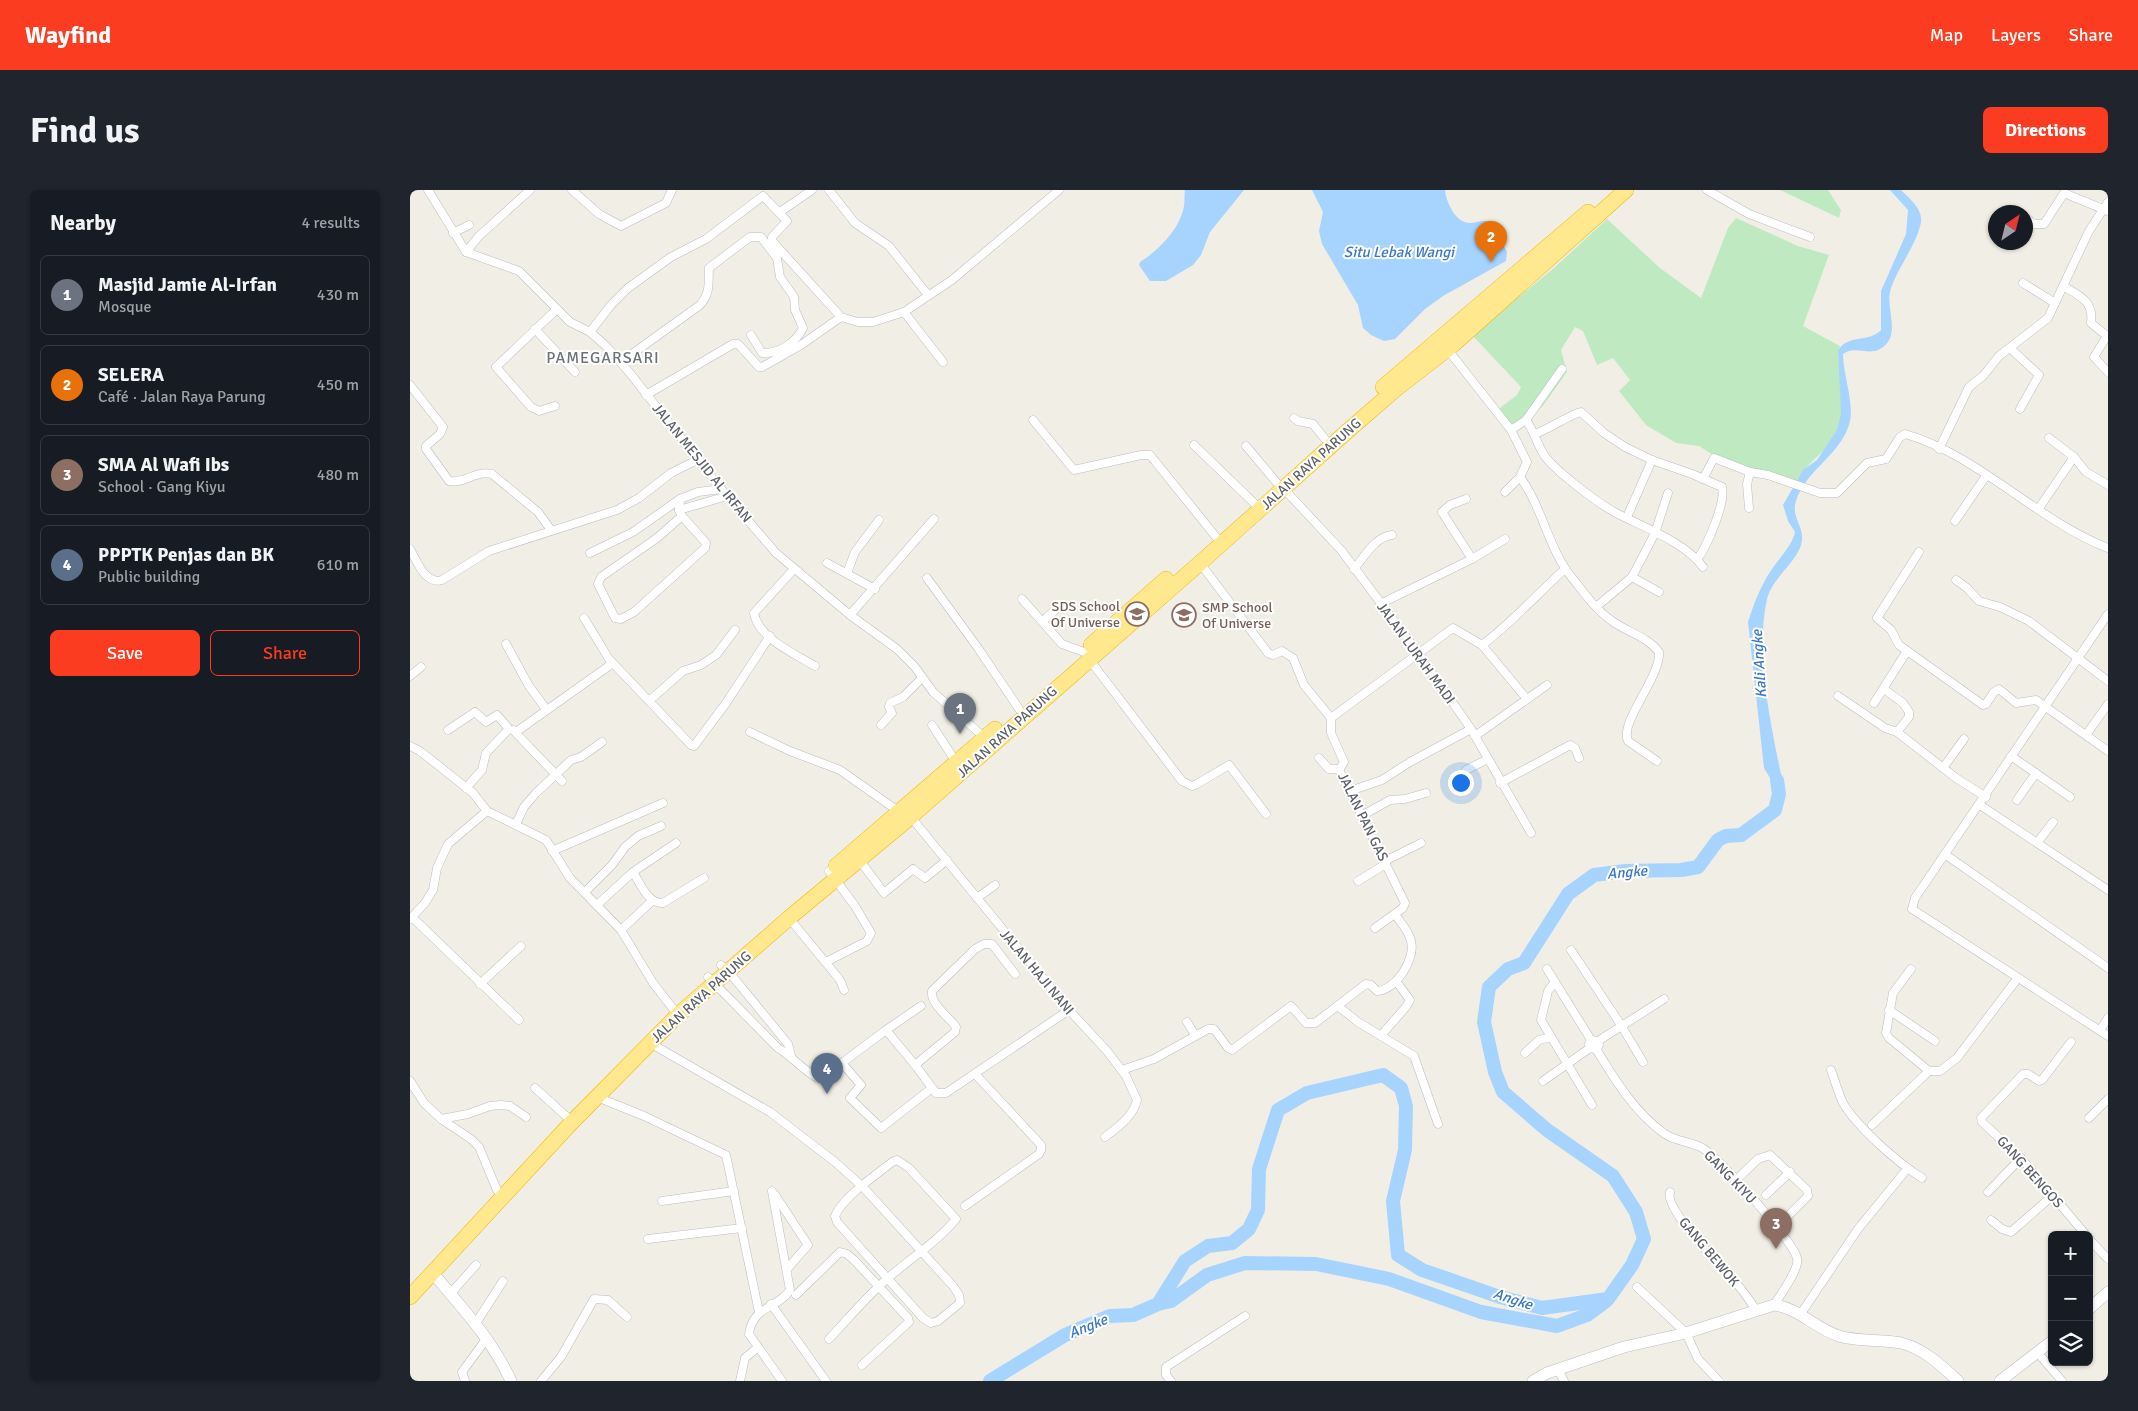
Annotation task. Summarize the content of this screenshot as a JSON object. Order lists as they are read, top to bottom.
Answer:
{
  "streets": {
    "highway": ["JALAN RAYA PARUNG"],
    "street": [
      "JALAN MESJID AL IRFAN",
      "JALAN LURAH MADI",
      "JALAN PAN GAS",
      "JALAN HAJI NANI",
      "GANG BENGOS",
      "GANG KIYU",
      "GANG BEWOK"
    ]
  },
  "crossings": [
    ["JALAN MESJID AL IRFAN", "JALAN RAYA PARUNG"],
    ["JALAN RAYA PARUNG", "JALAN LURAH MADI"],
    ["JALAN RAYA PARUNG", "JALAN PAN GAS"],
    ["JALAN RAYA PARUNG", "JALAN HAJI NANI"]
  ],
  "districts": ["PAMEGARSARI"],
  "water": ["Situ Lebak Wangi", "Kali Angke", "Angke"],
  "places": {
    "school or university": ["SDS School Of Universe", "SMP School Of Universe"]
  },
  "north": "top right",
  "page": {
    "header": "Wayfind",
    "nav": ["Map", "Layers", "Share"],
    "buttons": [
      "Directions",
      ["Save", "Share"]
    ],
    "title": "Find us",
    "heading": ["Nearby", "4 results"],
    "pins": [
      "2",
      "1",
      "4",
      "3"
    ],
    "list": [
      {
        "mark": "1",
        "name": "Masjid Jamie Al-Irfan",
        "note": "Mosque",
        "value": "430 m"
      },
      {
        "mark": "2",
        "name": "SELERA",
        "note": "Café · Jalan Raya Parung",
        "value": "450 m"
      },
      {
        "mark": "3",
        "name": "SMA Al Wafi Ibs",
        "note": "School · Gang Kiyu",
        "value": "480 m"
      },
      {
        "mark": "4",
        "name": "PPPTK Penjas dan BK",
        "note": "Public building",
        "value": "610 m"
      }
    ],
    "map_buttons": ["+", "−"]
  }
}
